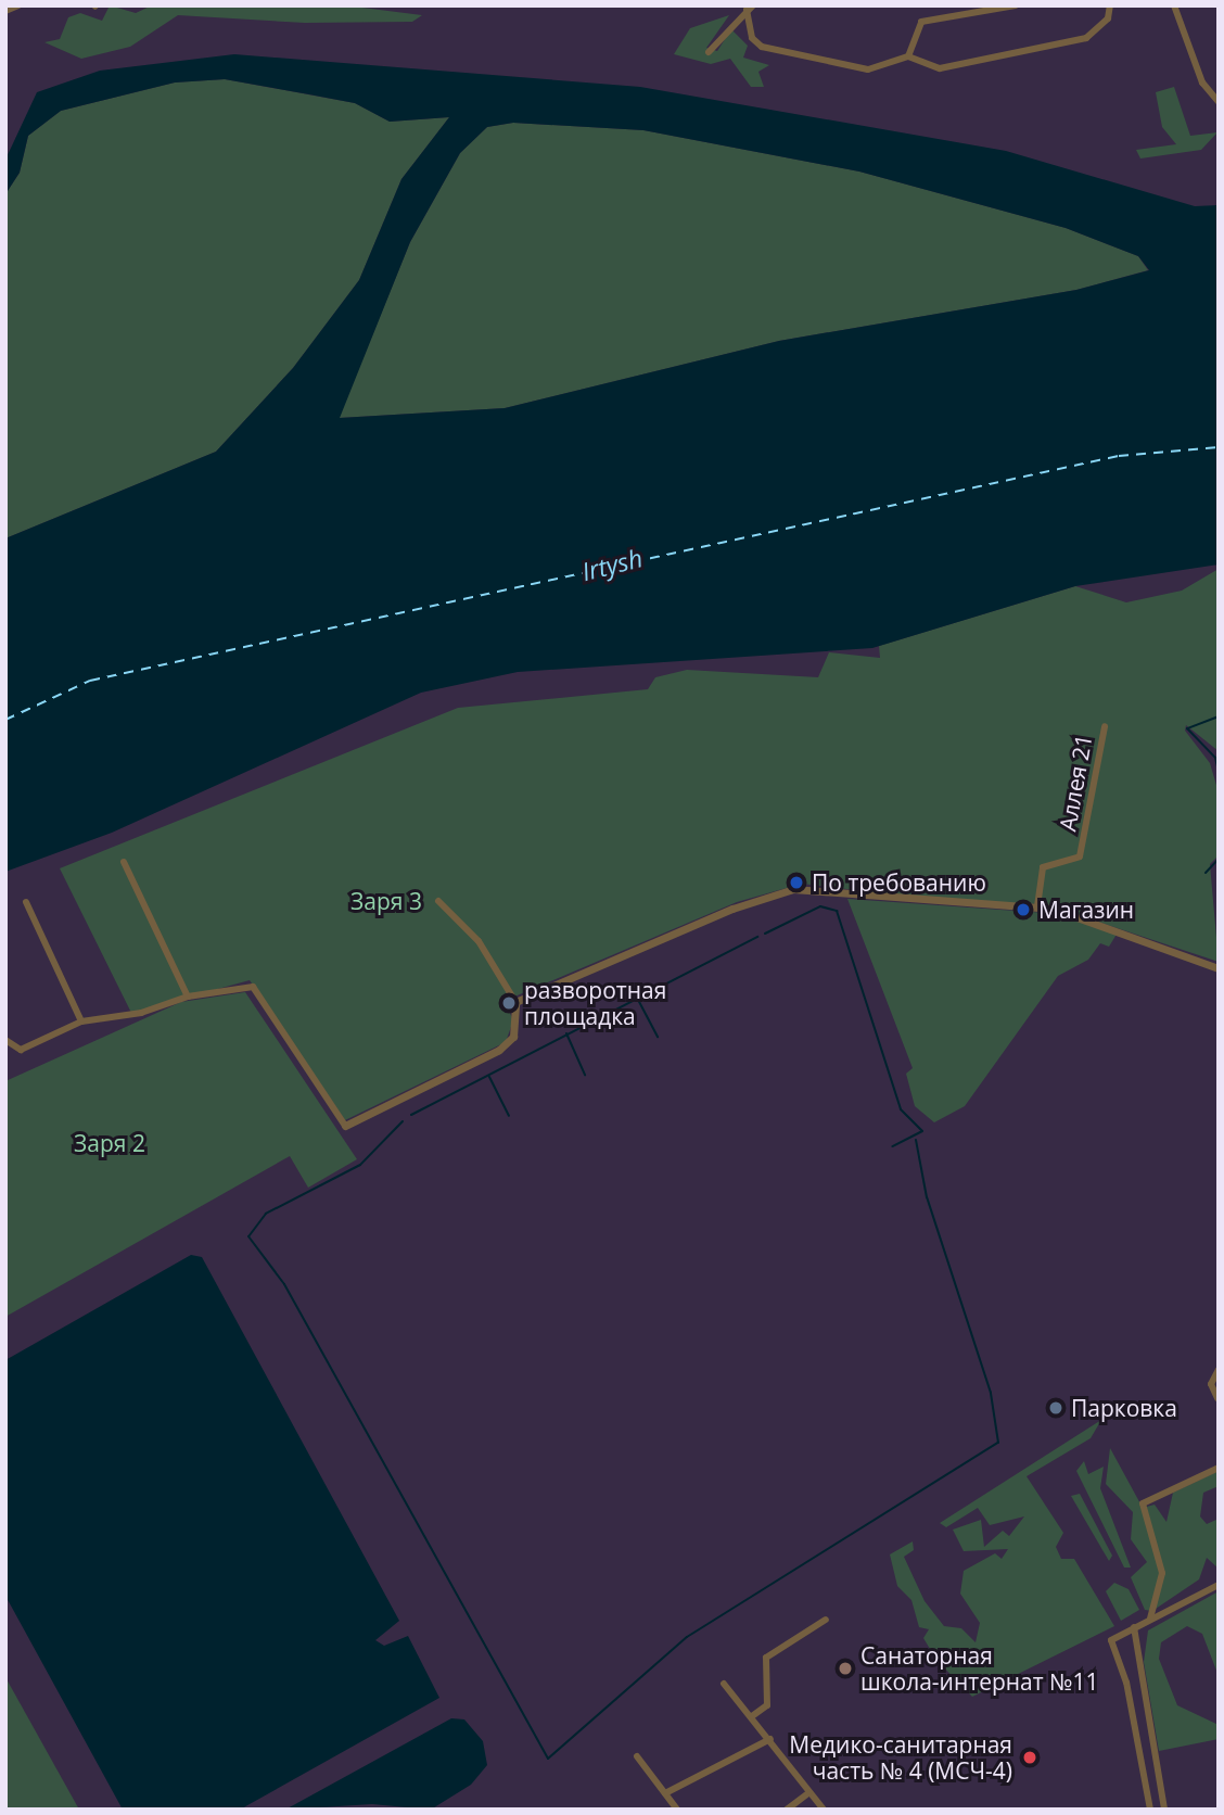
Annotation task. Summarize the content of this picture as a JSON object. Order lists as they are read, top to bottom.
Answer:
{
  "streets": {
    "street": ["Аллея 21"]
  },
  "water": ["Irtysh"],
  "parks": ["Заря 3", "Заря 2"],
  "places": [
    "По требованию",
    "Магазин",
    "разворотная площадка",
    "Парковка",
    "Санаторная школа-интернат №11",
    "Медико-санитарная часть № 4 (МСЧ-4)"
  ]
}
